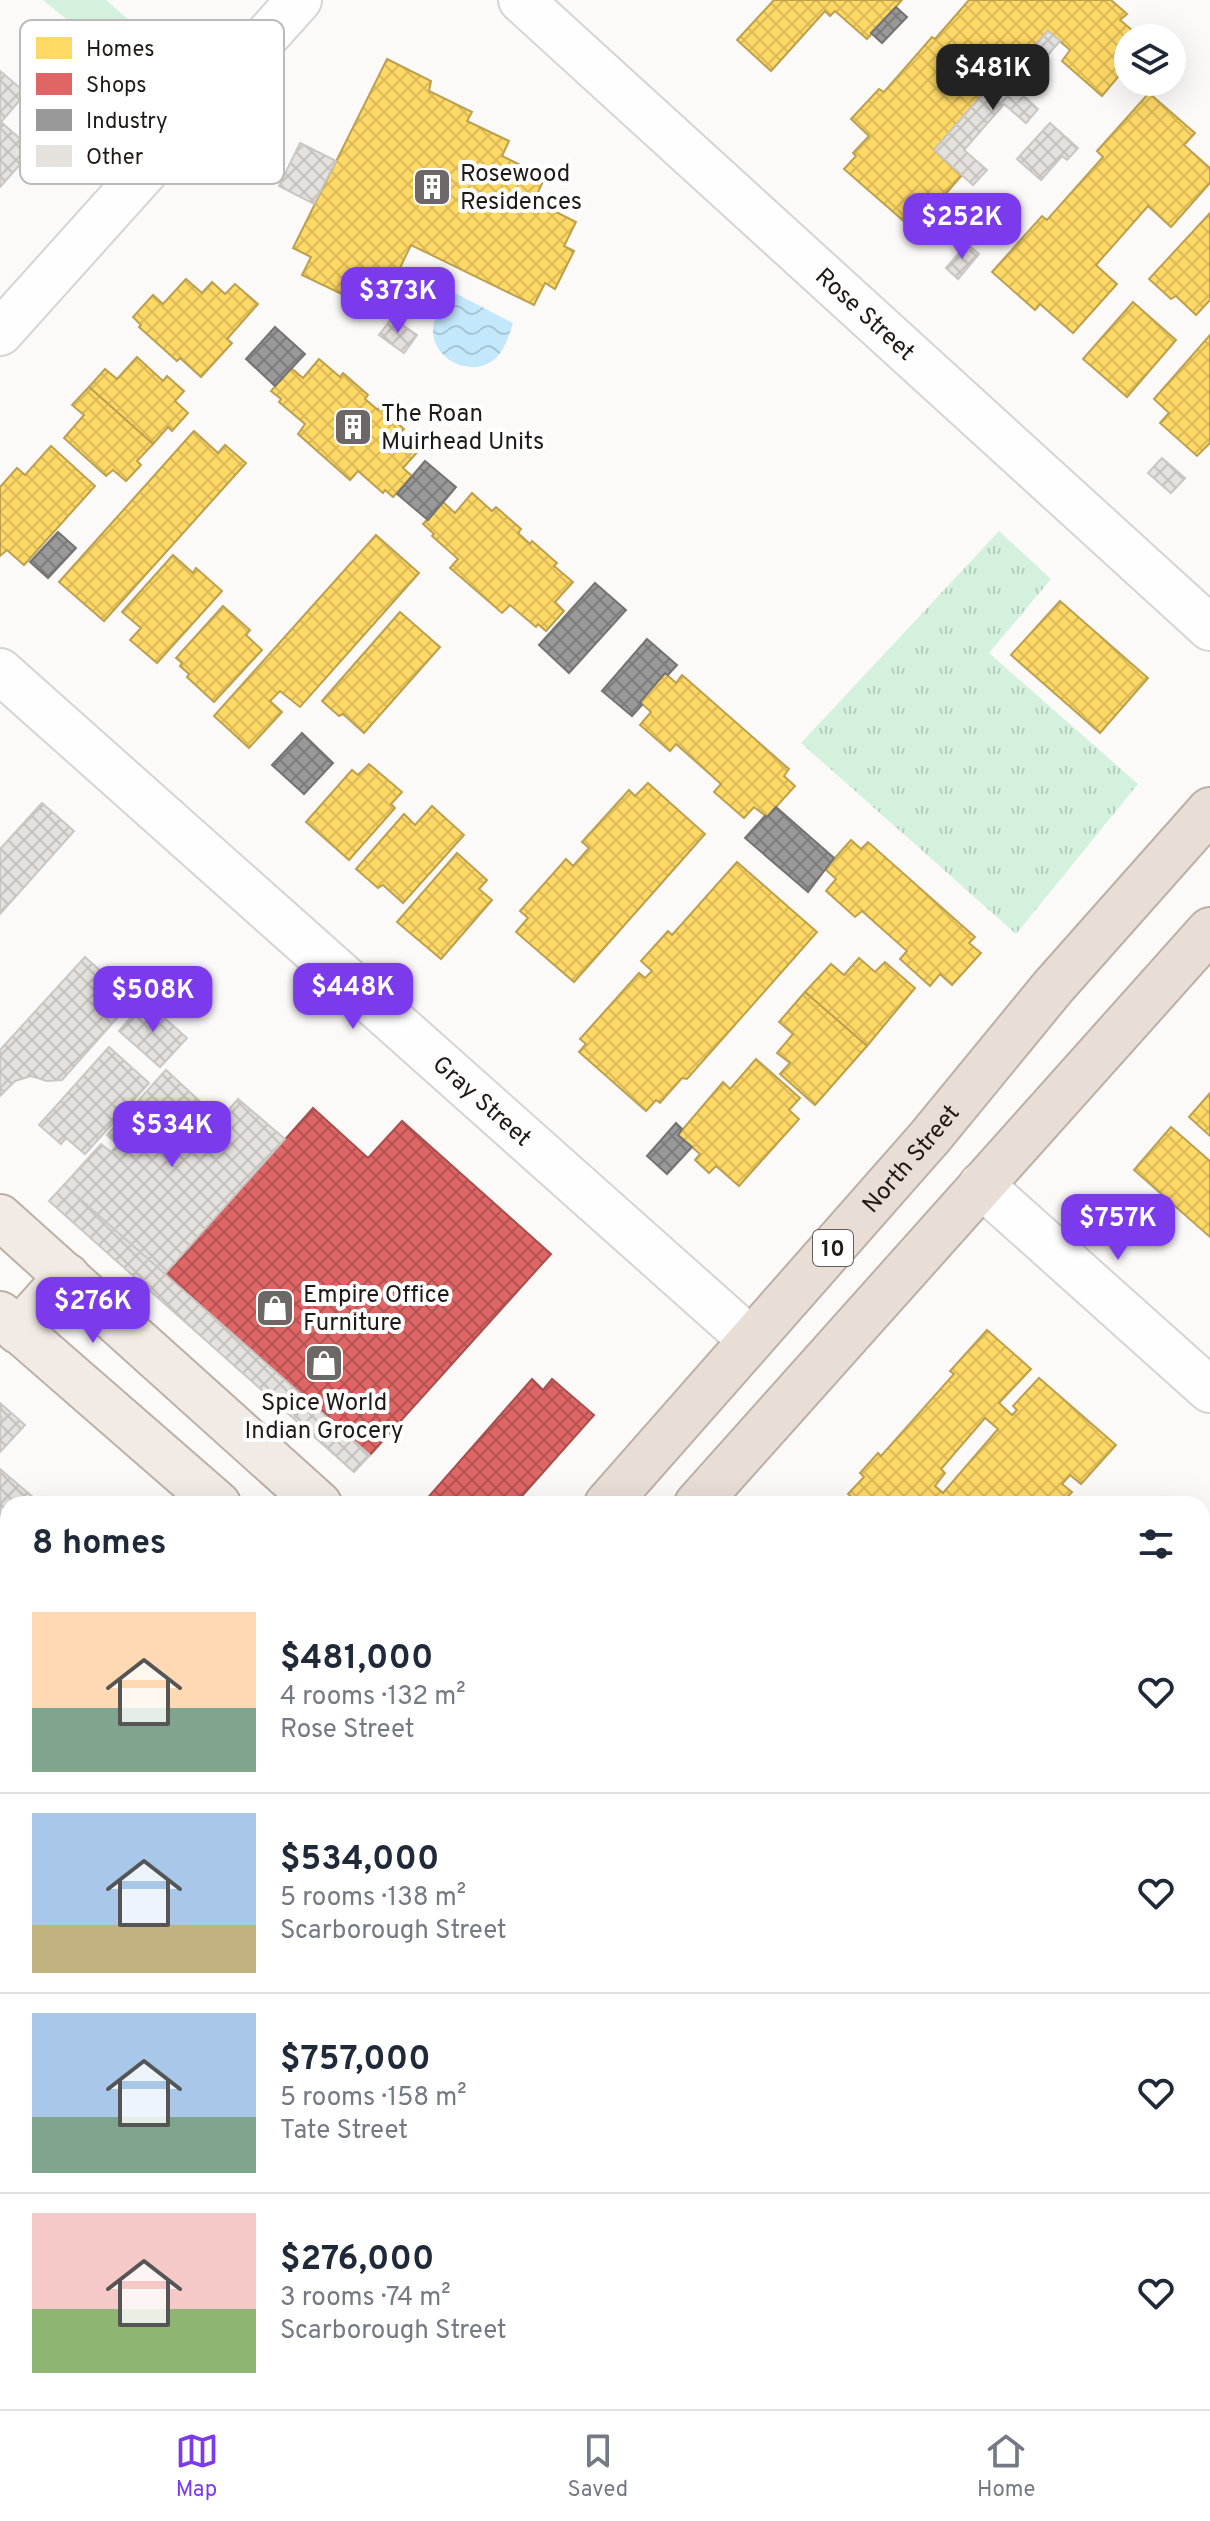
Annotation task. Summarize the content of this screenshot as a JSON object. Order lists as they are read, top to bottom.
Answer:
{
  "streets": {
    "highway": ["North Street", "10"],
    "street": ["Rose Street", "Gray Street"]
  },
  "crossings": [
    ["Gray Street", "North Street"]
  ],
  "places": {
    "building": ["Rosewood Residences", "The Roan Muirhead Units"],
    "shop": ["Empire Office Furniture", "Spice World Indian Grocery"]
  },
  "legend": [
    "Homes",
    "Shops",
    "Industry",
    "Other"
  ],
  "page": {
    "price": [
      "$481K",
      "$252K",
      "$373K",
      "$448K",
      "$508K",
      "$534K",
      "$757K",
      "$276K"
    ],
    "heading": "8 homes",
    "list": [
      {
        "name": "$481,000",
        "note": "4 rooms · 132 m² · Rose Street"
      },
      {
        "name": "$534,000",
        "note": "5 rooms · 138 m² · Scarborough Street"
      },
      {
        "name": "$757,000",
        "note": "5 rooms · 158 m² · Tate Street"
      },
      {
        "name": "$276,000",
        "note": "3 rooms · 74 m² · Scarborough Street"
      }
    ],
    "tabs": ["Map", "Saved", "Home"]
  }
}
